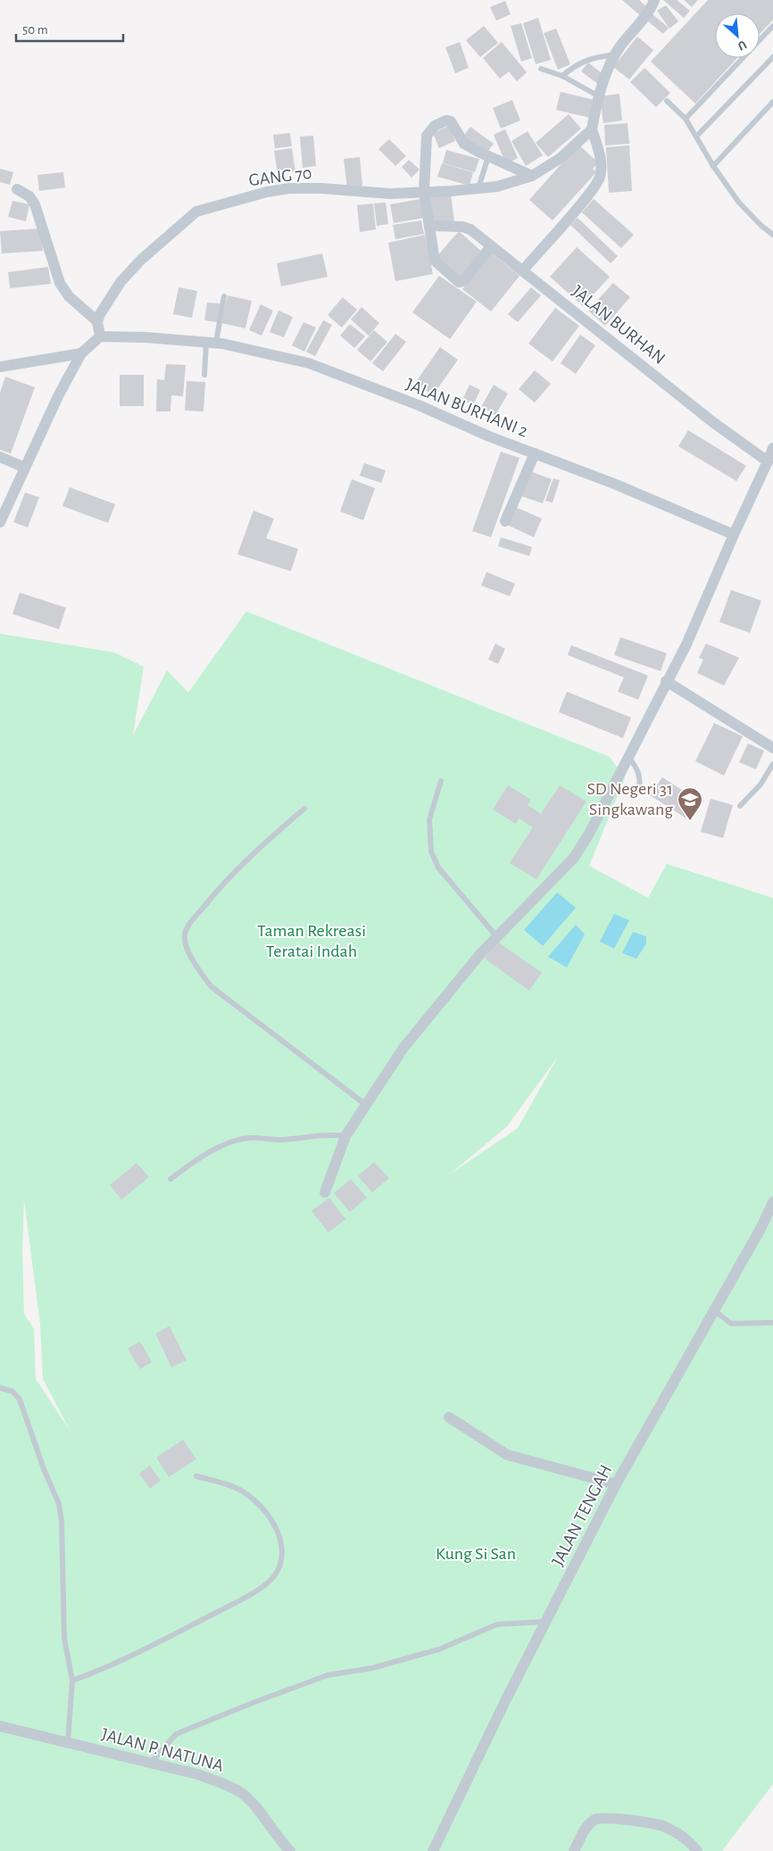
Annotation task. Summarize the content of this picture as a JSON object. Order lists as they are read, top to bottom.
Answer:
{
  "streets": {
    "street": [
      "GANG 70",
      "JALAN BURHAN",
      "JALAN BURHANI 2",
      "JALAN TENGAH",
      "JALAN P. NATUNA"
    ]
  },
  "parks": ["Taman Rekreasi Teratai Indah", "Kung Si San"],
  "places": {
    "school or university": ["SD Negeri 31 Singkawang"]
  },
  "scale_bar": "50 m",
  "north": "bottom right"
}
